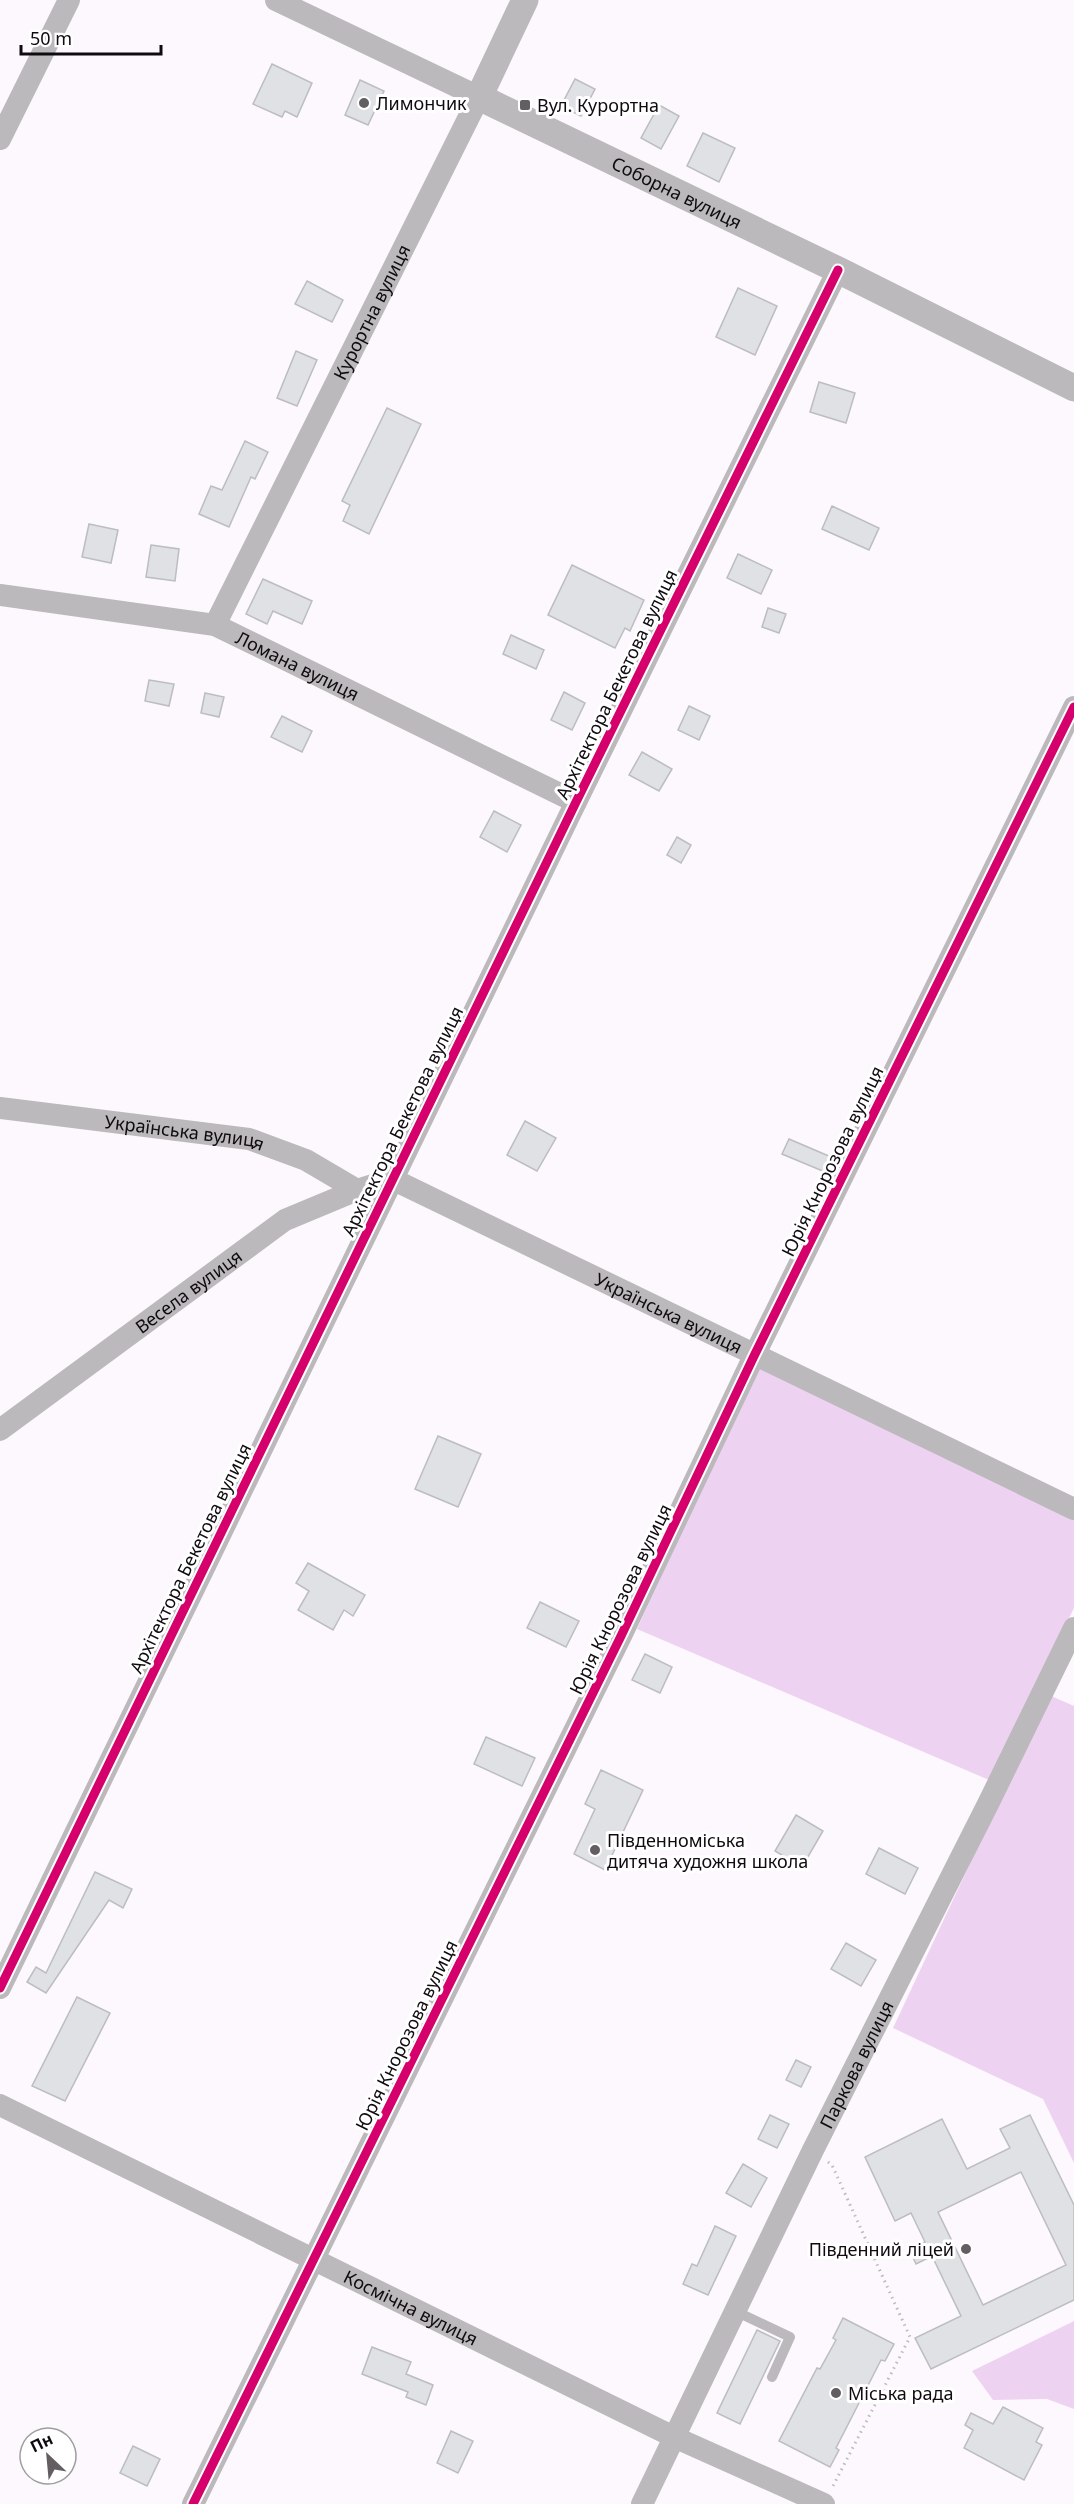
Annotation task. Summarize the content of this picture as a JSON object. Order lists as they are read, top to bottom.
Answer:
{
  "streets": {
    "street": [
      "Соборна вулиця",
      "Курортна вулиця",
      "Ломана вулиця",
      "Архітектора Бекетова вулиця",
      "Українська вулиця",
      "Юрія Кнорозова вулиця",
      "Весела вулиця",
      "Паркова вулиця",
      "Космічна вулиця"
    ]
  },
  "crossings": [
    ["Соборна вулиця", "Курортна вулиця"],
    ["Соборна вулиця", "Архітектора Бекетова вулиця"],
    ["Курортна вулиця", "Ломана вулиця"],
    ["Ломана вулиця", "Архітектора Бекетова вулиця"],
    ["Архітектора Бекетова вулиця", "Українська вулиця"],
    ["Архітектора Бекетова вулиця", "Весела вулиця"],
    ["Українська вулиця", "Юрія Кнорозова вулиця"],
    ["Українська вулиця", "Весела вулиця"],
    ["Юрія Кнорозова вулиця", "Космічна вулиця"],
    ["Паркова вулиця", "Космічна вулиця"]
  ],
  "places": {
    "other": [
      "Лимончик",
      "Південноміська дитяча художня школа",
      "Південний ліцей",
      "Міська рада"
    ],
    "transit": ["Вул. Курортна"]
  },
  "scale_bar": "50 m",
  "north": "top left"
}
